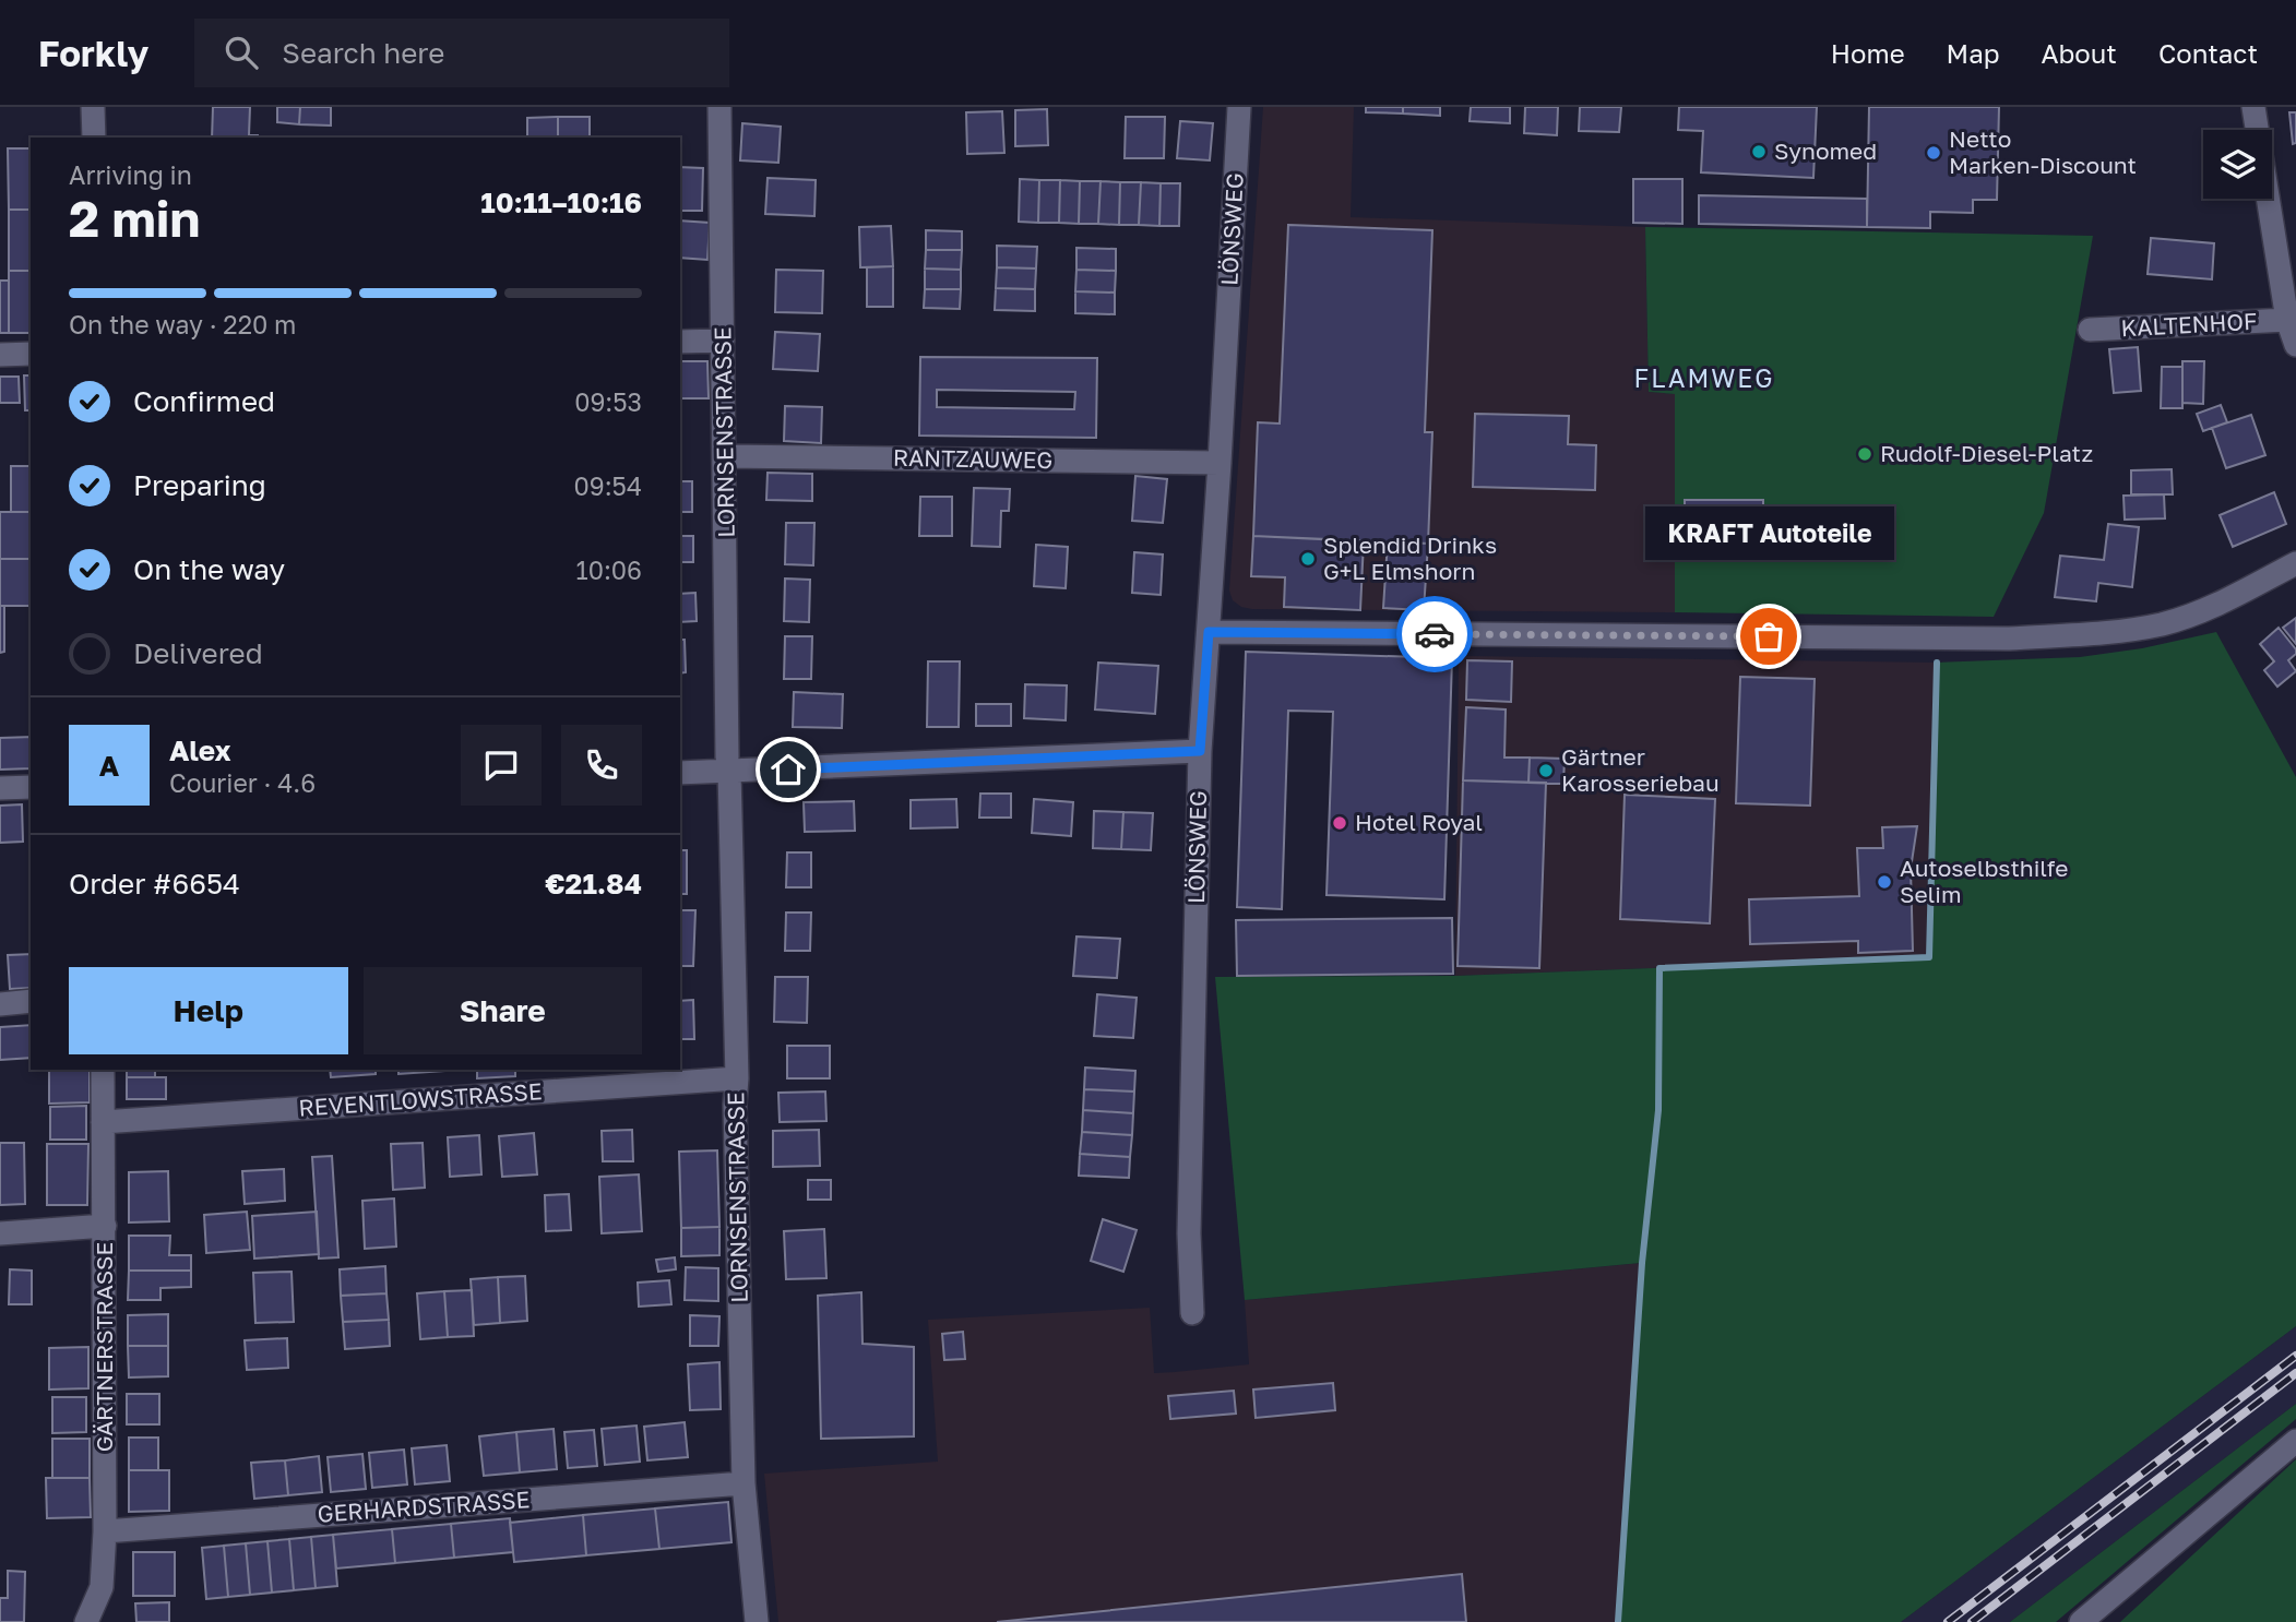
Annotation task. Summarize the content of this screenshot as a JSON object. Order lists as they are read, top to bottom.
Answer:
{
  "streets": {
    "street": [
      "LÖNSWEG",
      "KALTENHOF",
      "LORNSENSTRASSE",
      "RANTZAUWEG",
      "REVENTLOWSTRASSE",
      "GÄRTNERSTRASSE",
      "GERHARDSTRASSE"
    ]
  },
  "crossings": [
    ["LÖNSWEG", "RANTZAUWEG"],
    ["LORNSENSTRASSE", "RANTZAUWEG"],
    ["LORNSENSTRASSE", "REVENTLOWSTRASSE"],
    ["LORNSENSTRASSE", "GERHARDSTRASSE"],
    ["REVENTLOWSTRASSE", "GÄRTNERSTRASSE"],
    ["GÄRTNERSTRASSE", "GERHARDSTRASSE"]
  ],
  "districts": ["FLAMWEG"],
  "places": [
    "Synomed",
    "Netto Marken-Discount",
    "Rudolf-Diesel-Platz",
    "Splendid Drinks G+L Elmshorn",
    "KRAFT Autoteile",
    "Gärtner Karosseriebau",
    "Hotel Royal",
    "Autoselbsthilfe Selim"
  ],
  "page": {
    "header": "Forkly",
    "search": "Search here",
    "nav": [
      "Home",
      "Map",
      "About",
      "Contact"
    ],
    "heading": ["2 min", "Arriving in", "10:11–10:16"],
    "panel": [
      "Alex",
      "Courier · 4.6",
      "Order #6654",
      "€21.84"
    ],
    "bar": "On the way · 220 m",
    "list": [
      ["Confirmed", "09:53"],
      ["Preparing", "09:54"],
      ["On the way", "10:06"],
      "Delivered"
    ],
    "bubble": "KRAFT Autoteile",
    "round": "A",
    "buttons": ["Help", "Share"]
  }
}
